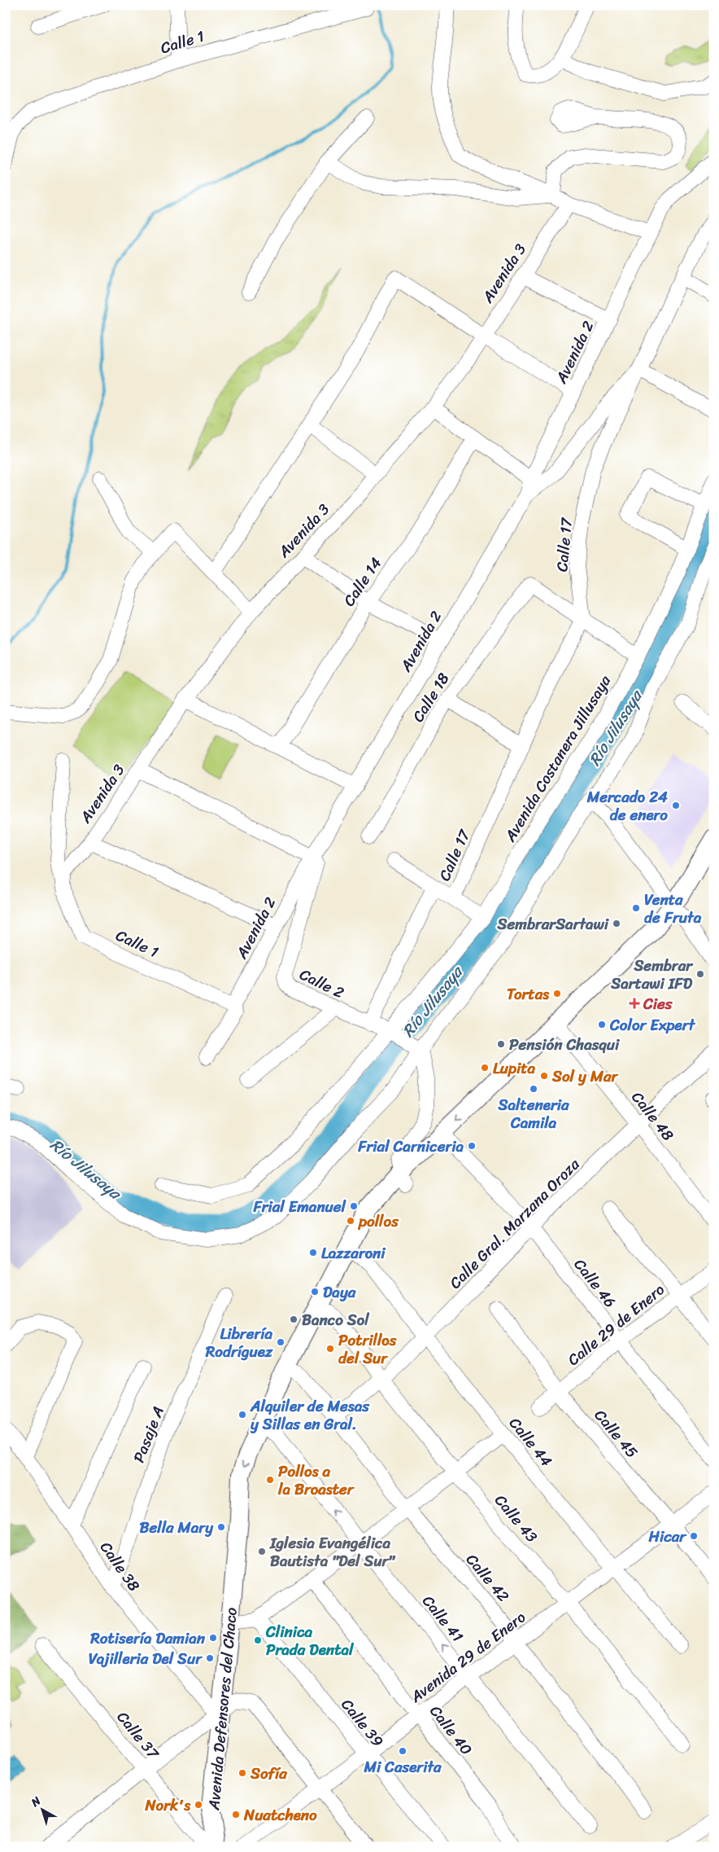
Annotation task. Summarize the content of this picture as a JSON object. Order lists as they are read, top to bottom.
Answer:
{
  "streets": {
    "main road": ["Avenida Defensores del Chaco"],
    "street": [
      "Calle 1",
      "Avenida 3",
      "Avenida 2",
      "Calle 17",
      "Calle 14",
      "Calle 18",
      "Avenida Costanera Jillusaya",
      "Calle 2",
      "Calle 48",
      "Calle Gral. Marzana Oroza",
      "Calle 46",
      "Calle 29 de Enero",
      "Calle 45",
      "Pasaje A",
      "Calle 44",
      "Calle 43",
      "Calle 38",
      "Calle 42",
      "Calle 41",
      "Avenida 29 de Enero",
      "Calle 39",
      "Calle 40",
      "Calle 37"
    ]
  },
  "crossings": [
    ["Calle 1", "Avenida 3"],
    ["Calle 1", "Avenida 2"],
    ["Avenida 2", "Calle 2"],
    ["Calle 17", "Calle 18"],
    ["Avenida Costanera Jillusaya", "Calle 2"],
    ["Calle 48", "Calle Gral. Marzana Oroza"],
    ["Calle 48", "Avenida Defensores del Chaco"],
    ["Calle Gral. Marzana Oroza", "Calle 46"],
    ["Calle Gral. Marzana Oroza", "Calle 44"],
    ["Calle Gral. Marzana Oroza", "Calle 43"],
    ["Calle Gral. Marzana Oroza", "Calle 42"],
    ["Calle 46", "Calle 29 de Enero"],
    ["Calle 46", "Avenida Defensores del Chaco"],
    ["Calle 29 de Enero", "Calle 45"],
    ["Calle 45", "Avenida 29 de Enero"],
    ["Pasaje A", "Calle 38"],
    ["Calle 44", "Avenida 29 de Enero"],
    ["Calle 44", "Avenida Defensores del Chaco"],
    ["Calle 43", "Avenida 29 de Enero"],
    ["Calle 43", "Avenida Defensores del Chaco"],
    ["Calle 38", "Avenida 29 de Enero"],
    ["Calle 38", "Avenida Defensores del Chaco"],
    ["Calle 42", "Avenida 29 de Enero"],
    ["Calle 42", "Avenida Defensores del Chaco"],
    ["Calle 41", "Avenida 29 de Enero"],
    ["Calle 41", "Avenida Defensores del Chaco"],
    ["Avenida 29 de Enero", "Calle 39"],
    ["Avenida 29 de Enero", "Calle 40"],
    ["Avenida Defensores del Chaco", "Calle 39"]
  ],
  "one_way": ["Calle 41"],
  "water": ["Río Jilusaya"],
  "places": {
    "other": [
      "Mercado 24 de enero",
      "Venta de Fruta",
      "SembrarSartawi",
      "Sembrar Sartawi IFD",
      "Tortas",
      "Color Expert",
      "Pensión Chasqui",
      "Lupita",
      "Sol y Mar",
      "Salteneria Camila",
      "Frial Carniceria",
      "Frial Emanuel",
      "pollos",
      "Lazzaroni",
      "Daya",
      "Banco Sol",
      "Librería Rodríguez",
      "Potrillos del Sur",
      "Alquiler de Mesas y Sillas en Gral.",
      "Pollos a la Broaster",
      "Bella Mary",
      "Hicar",
      "Iglesia Evangélica Bautista \"Del Sur\"",
      "Rotisería Damian",
      "Clinica Prada Dental",
      "Vajilleria Del Sur",
      "Mi Caserita",
      "Sofía",
      "Nork's",
      "Nuatcheno"
    ],
    "health": ["Cies"]
  },
  "north": "top left"
}
